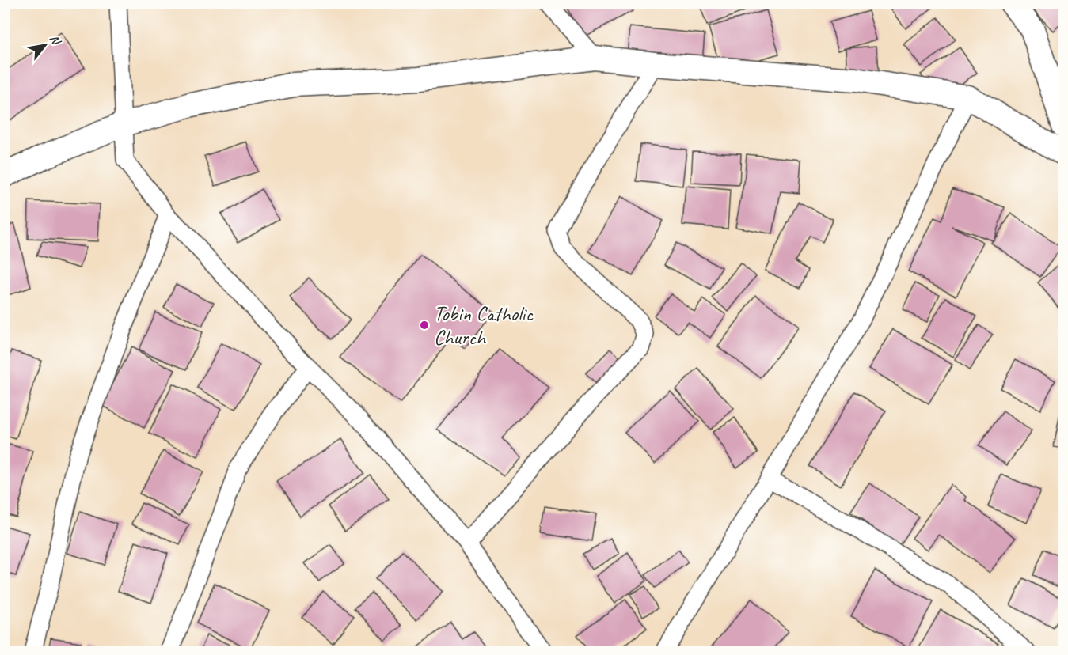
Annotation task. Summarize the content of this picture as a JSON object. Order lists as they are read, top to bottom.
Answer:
{
  "places": ["Tobin Catholic Church"],
  "north": "top right"
}
